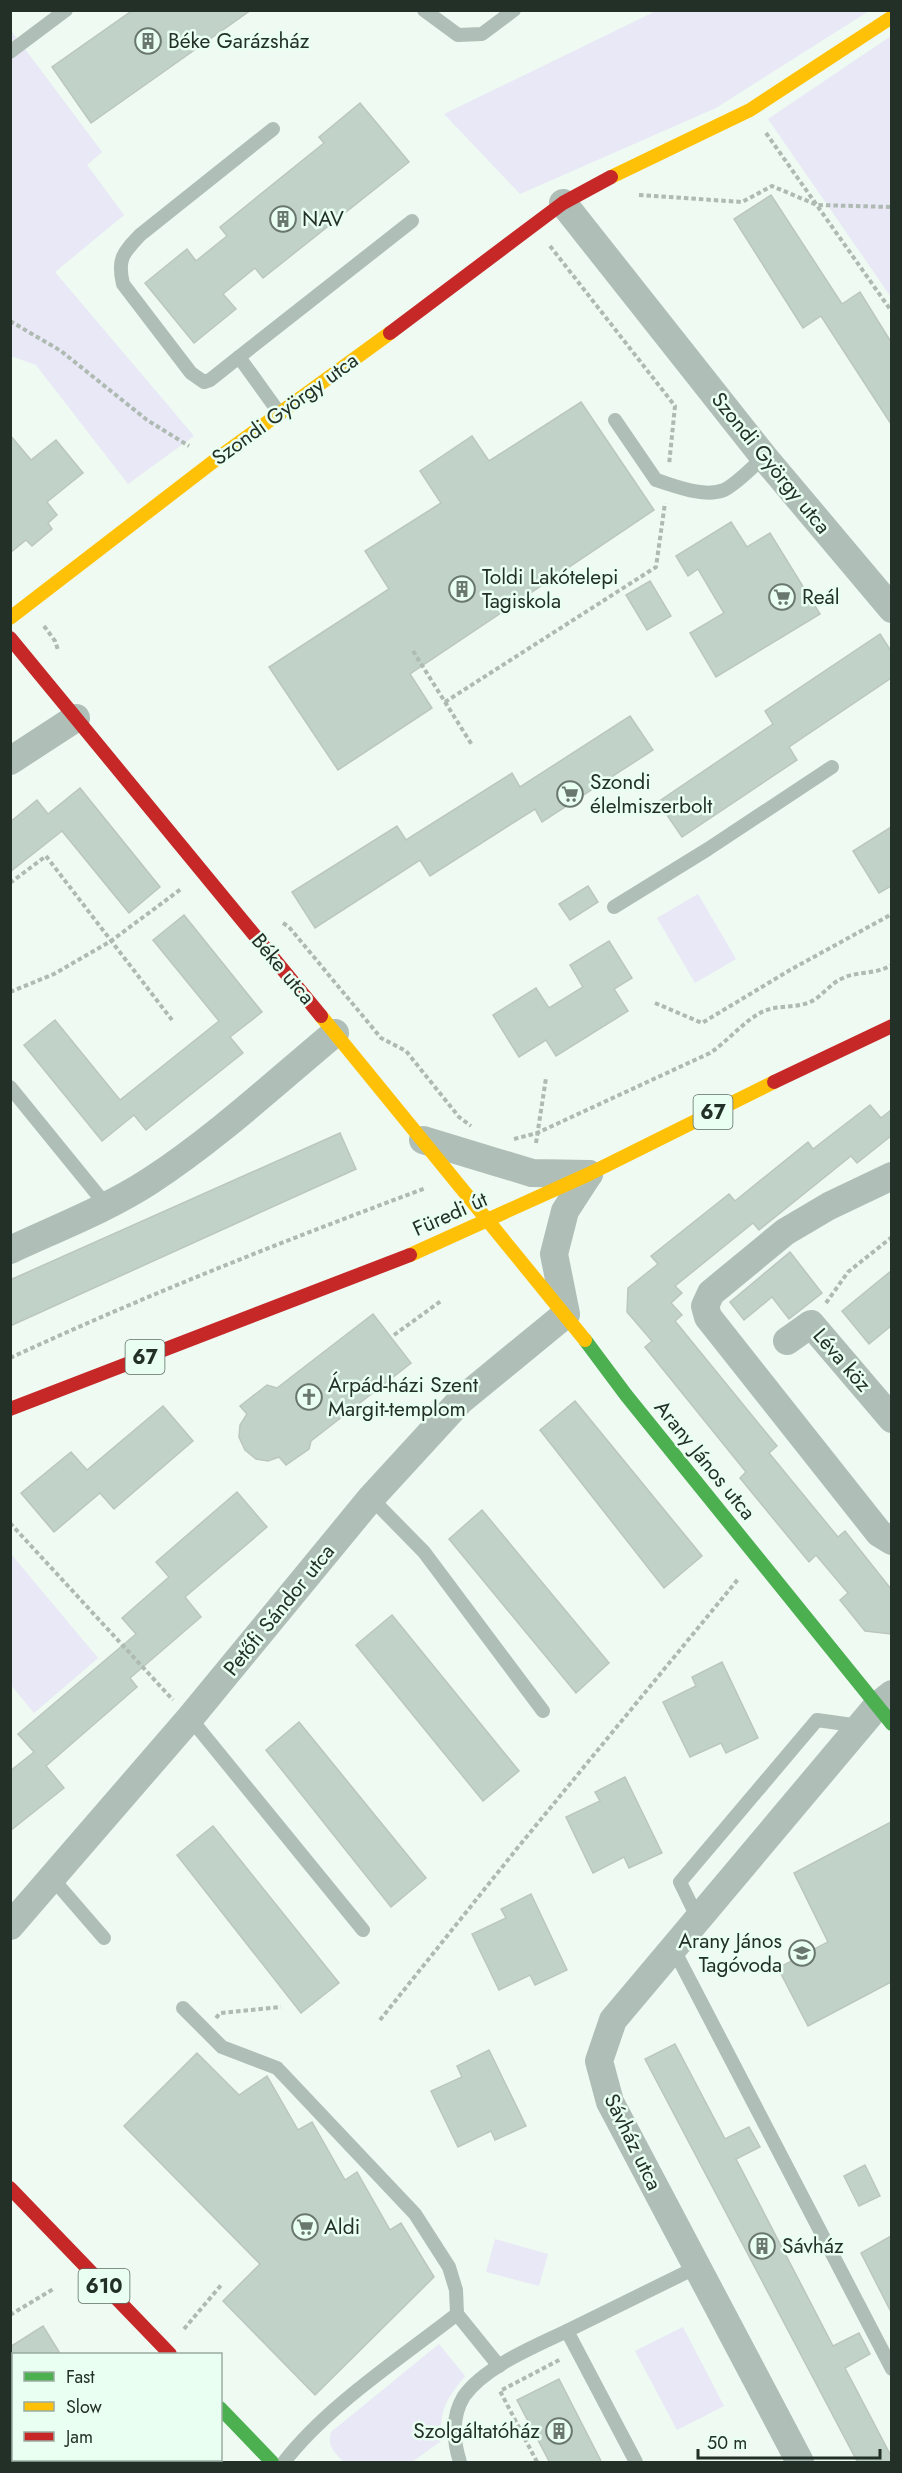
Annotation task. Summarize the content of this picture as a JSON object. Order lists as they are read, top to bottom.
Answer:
{
  "streets": {
    "street": [
      "Szondi György utca",
      "Béke utca",
      "67",
      "Füredi út",
      "Léva köz",
      "Arany János utca",
      "Petőfi Sándor utca",
      "Sávház utca",
      "610"
    ]
  },
  "crossings": [
    ["Béke utca", "Füredi út"],
    ["Béke utca", "Arany János utca"],
    ["Füredi út", "Arany János utca"],
    ["Arany János utca", "Petőfi Sándor utca"],
    ["Arany János utca", "Sávház utca"]
  ],
  "places": {
    "building": [
      "Béke Garázsház",
      "NAV",
      "Toldi Lakótelepi Tagiskola",
      "Sávház",
      "Szolgáltatóház"
    ],
    "supermarket": ["Reál", "Szondi élelmiszerbolt", "Aldi"],
    "church": ["Árpád-házi Szent Margit-templom"],
    "school or university": ["Arany János Tagóvoda"]
  },
  "legend": ["Fast", "Slow", "Jam"],
  "scale_bar": "50 m"
}
